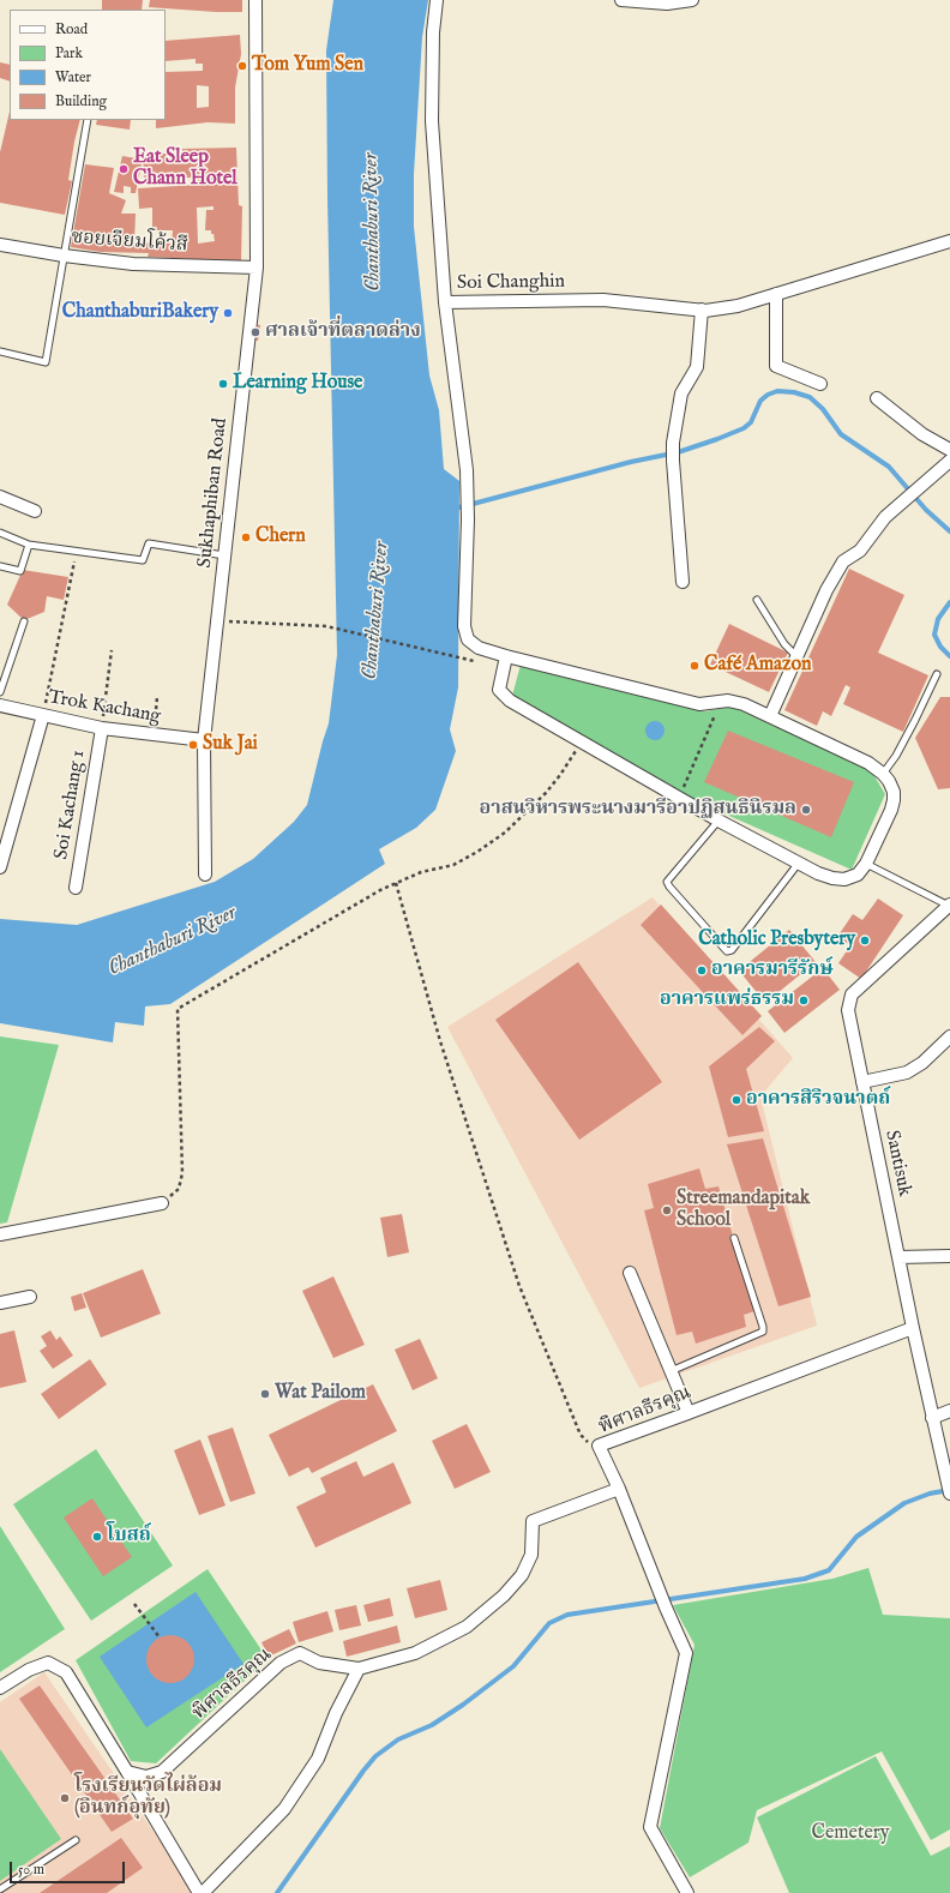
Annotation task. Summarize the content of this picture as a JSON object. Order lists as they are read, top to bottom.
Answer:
{
  "streets": {
    "street": [
      "ซอยเจียมโค้วสี",
      "Soi Changhin",
      "Sukhaphiban Road",
      "Trok Kachang",
      "Soi Kachang 1",
      "Santisuk",
      "พิศาลธีรคุณ"
    ]
  },
  "crossings": [
    ["ซอยเจียมโค้วสี", "Sukhaphiban Road"],
    ["Sukhaphiban Road", "Trok Kachang"],
    ["Trok Kachang", "Soi Kachang 1"],
    ["Santisuk", "พิศาลธีรคุณ"]
  ],
  "water": ["Chanthaburi River"],
  "parks": ["Cemetery"],
  "places": [
    "Tom Yum Sen",
    "Eat Sleep Chann Hotel",
    "ChanthaburiBakery",
    "ศาลเจ้าที่ตลาดล่าง",
    "Learning House",
    "Chern",
    "Café Amazon",
    "Suk Jai",
    "อาสนวิหารพระนางมารีอาปฏิสนธินิรมล",
    "Catholic Presbytery",
    "อาคารมารีรักษ์",
    "อาคารแพร่ธรรม",
    "อาคารสิริวจนาตถ์",
    "Streemandapitak School",
    "Wat Pailom",
    "โบสถ์",
    "โรงเรียนวัดไผ่ล้อม (อินทก์อุทัย)"
  ],
  "legend": [
    "Road",
    "Park",
    "Water",
    "Building"
  ],
  "scale_bar": "50 m"
}
